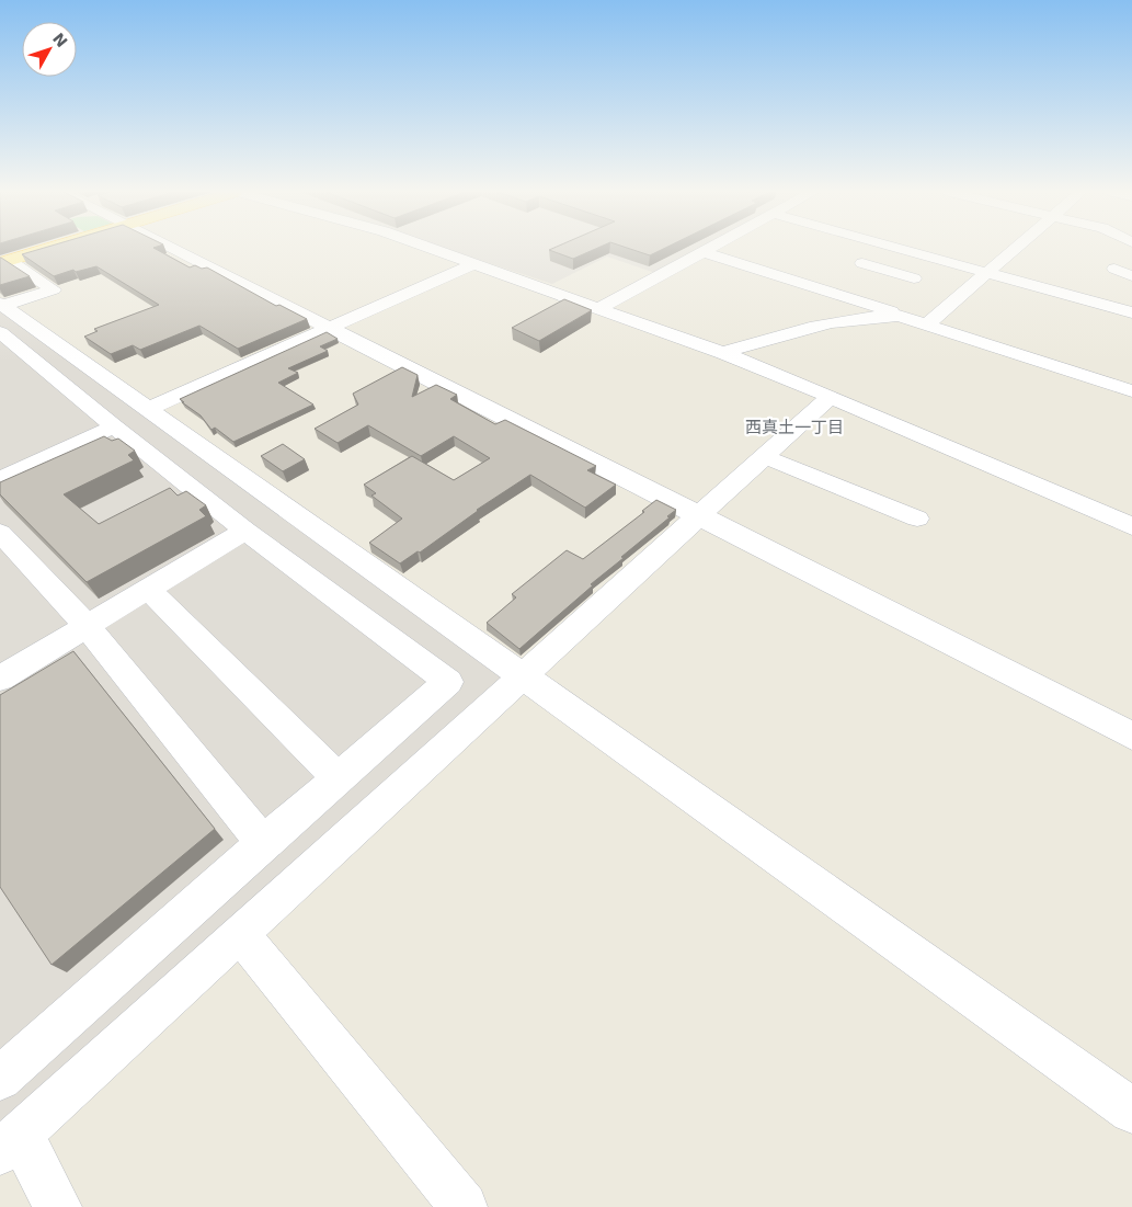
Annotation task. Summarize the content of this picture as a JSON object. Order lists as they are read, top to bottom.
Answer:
{
  "districts": ["西真土一丁目"],
  "north": "top right"
}
